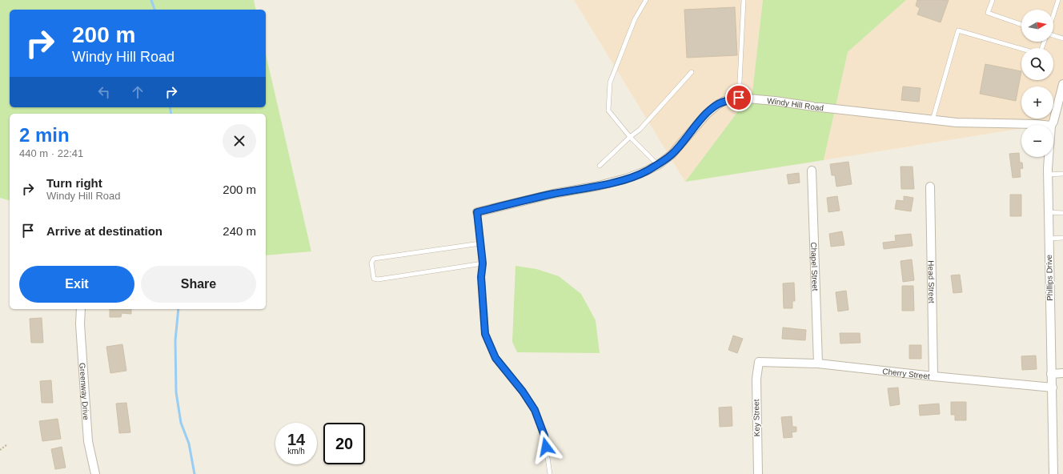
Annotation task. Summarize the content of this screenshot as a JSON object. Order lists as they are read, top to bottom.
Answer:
{
  "streets": {
    "street": [
      "Windy Hill Road",
      "Chapel Street",
      "Phillips Drive",
      "Head Street",
      "Cherry Street",
      "Greenway Drive",
      "Key Street"
    ]
  },
  "crossings": [
    ["Chapel Street", "Cherry Street"],
    ["Phillips Drive", "Cherry Street"],
    ["Head Street", "Cherry Street"],
    ["Cherry Street", "Key Street"]
  ],
  "north": "right",
  "page": {
    "map_buttons": ["+", "−"],
    "turn": ["200 m", "Windy Hill Road"],
    "heading": ["2 min", "440 m · 22:41"],
    "list": [
      {
        "name": "Turn right",
        "note": "Windy Hill Road",
        "value": "200 m"
      },
      {
        "name": "Arrive at destination",
        "value": "240 m"
      }
    ],
    "buttons": ["Exit", "Share"],
    "speed": "14 km/h",
    "limit": "20"
  }
}
